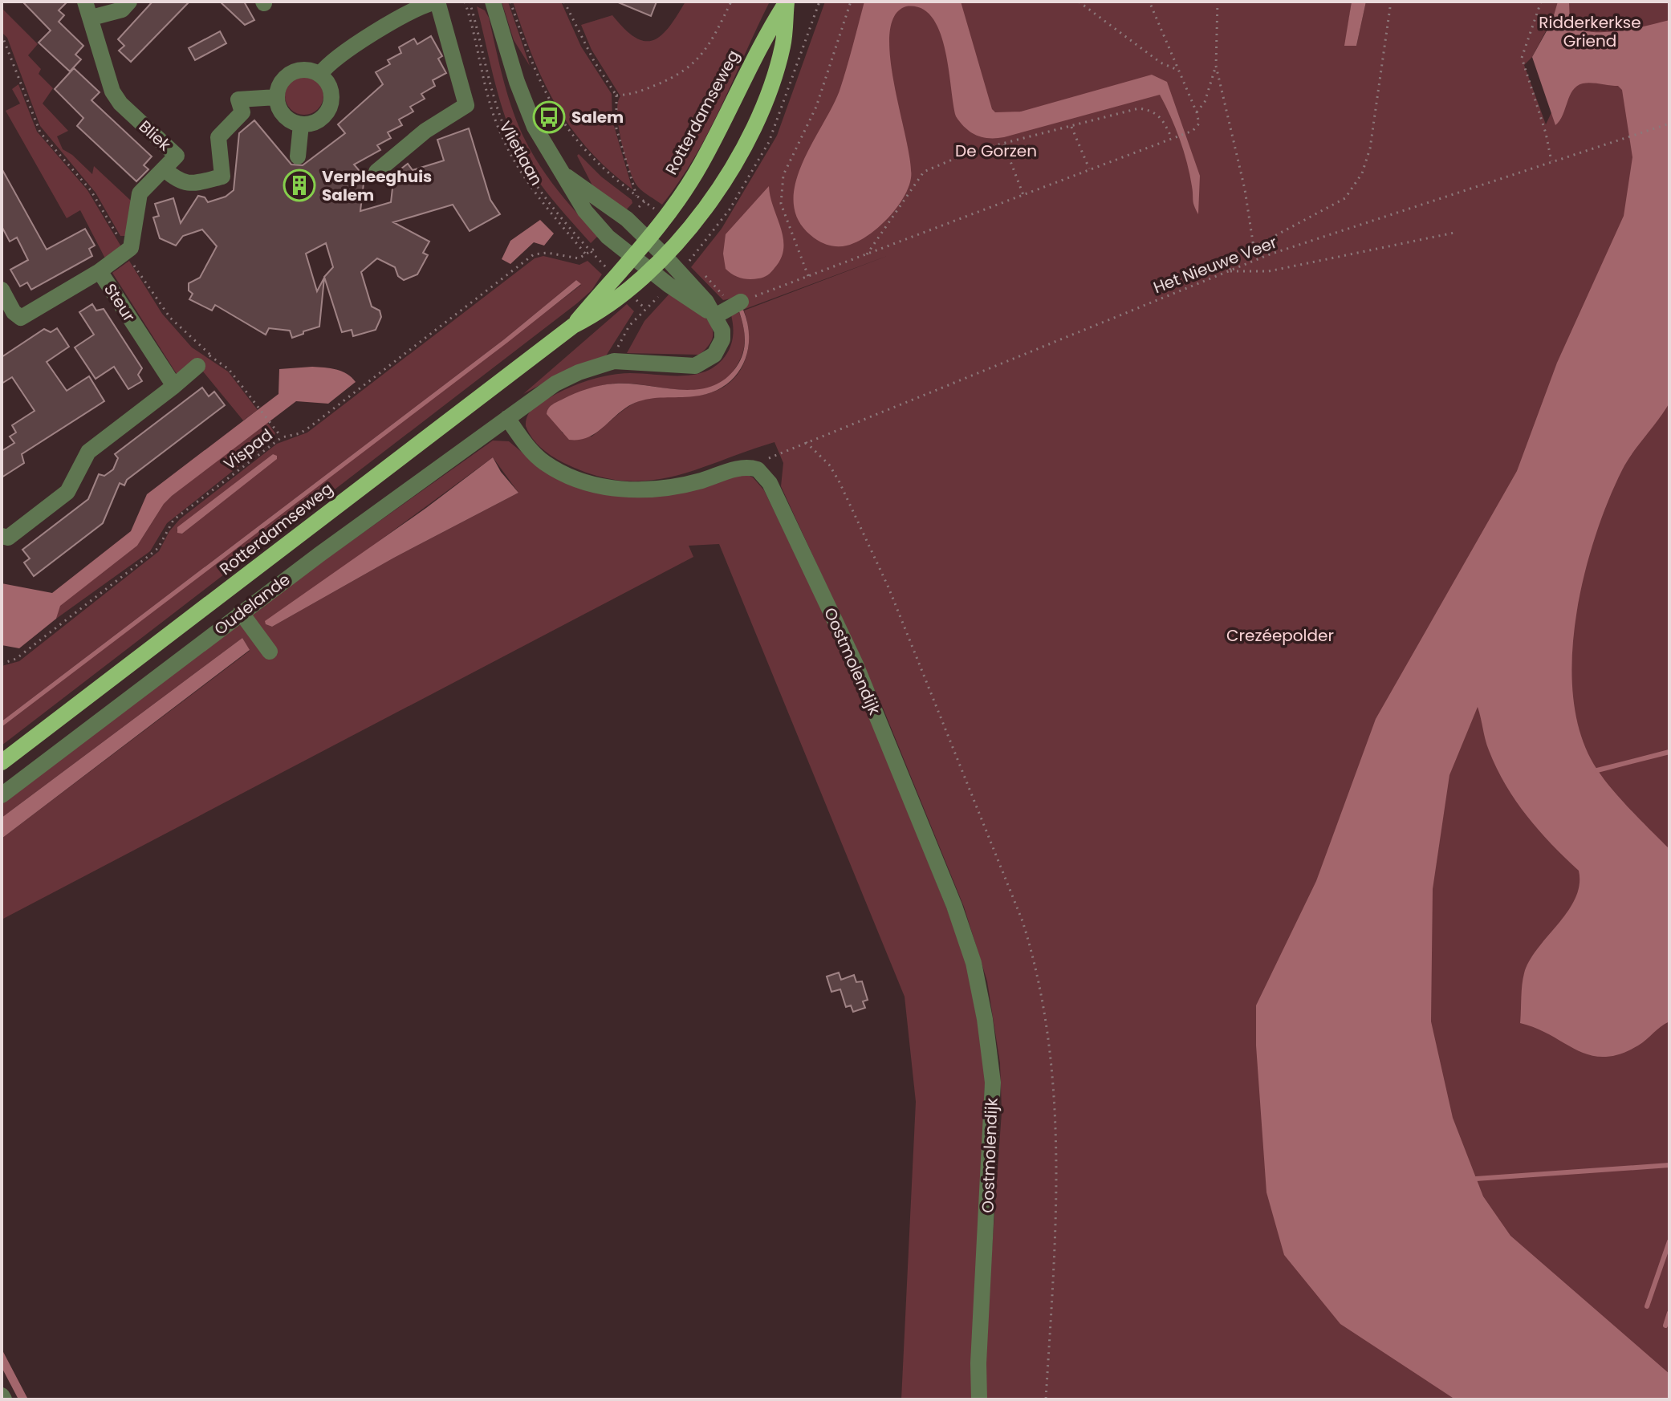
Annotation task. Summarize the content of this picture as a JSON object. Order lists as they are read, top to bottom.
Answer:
{
  "streets": {
    "main road": ["Rotterdamseweg"],
    "street": [
      "Bliek",
      "Vlietlaan",
      "Steur",
      "Oudelande",
      "Oostmolendijk"
    ],
    "path": ["Het Nieuwe Veer", "Vispad"]
  },
  "crossings": [
    ["Rotterdamseweg", "Vlietlaan"],
    ["Vlietlaan", "Vispad"],
    ["Oudelande", "Oostmolendijk"]
  ],
  "parks": ["Ridderkerkse Griend", "De Gorzen", "Crezéepolder"],
  "places": {
    "bus stop": ["Salem"],
    "building": ["Verpleeghuis Salem"]
  }
}
